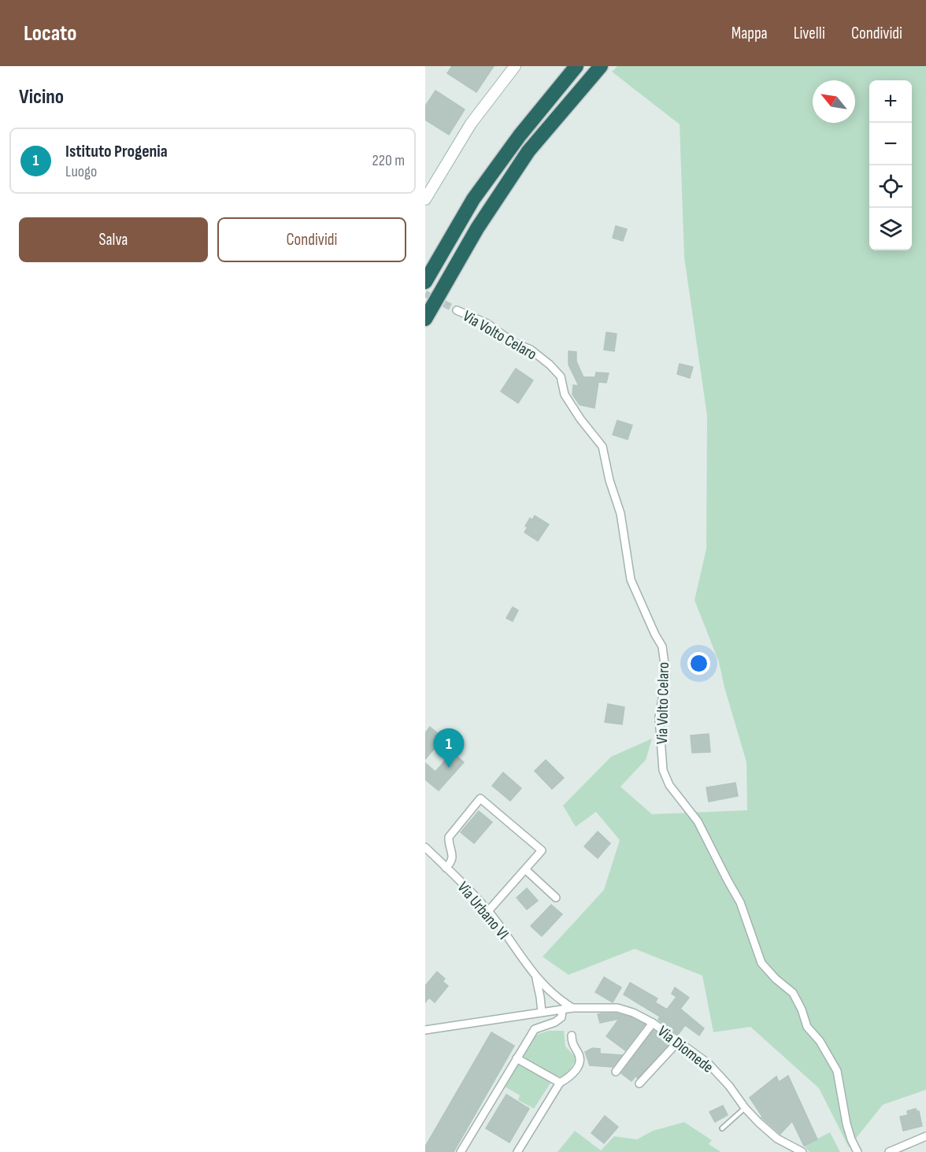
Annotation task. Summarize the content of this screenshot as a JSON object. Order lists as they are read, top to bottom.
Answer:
{
  "streets": {
    "street": ["Via Volto Celaro", "Via Urbano VI", "Via Diomede"]
  },
  "crossings": [
    ["Via Urbano VI", "Via Diomede"]
  ],
  "north": "top left",
  "page": {
    "header": "Locato",
    "nav": ["Mappa", "Livelli", "Condividi"],
    "heading": "Vicino",
    "map_buttons": ["+", "−"],
    "list": [
      {
        "mark": "1",
        "name": "Istituto Progenia",
        "note": "Luogo",
        "value": "220 m"
      }
    ],
    "buttons": ["Salva", "Condividi"],
    "pins": "1"
  }
}
